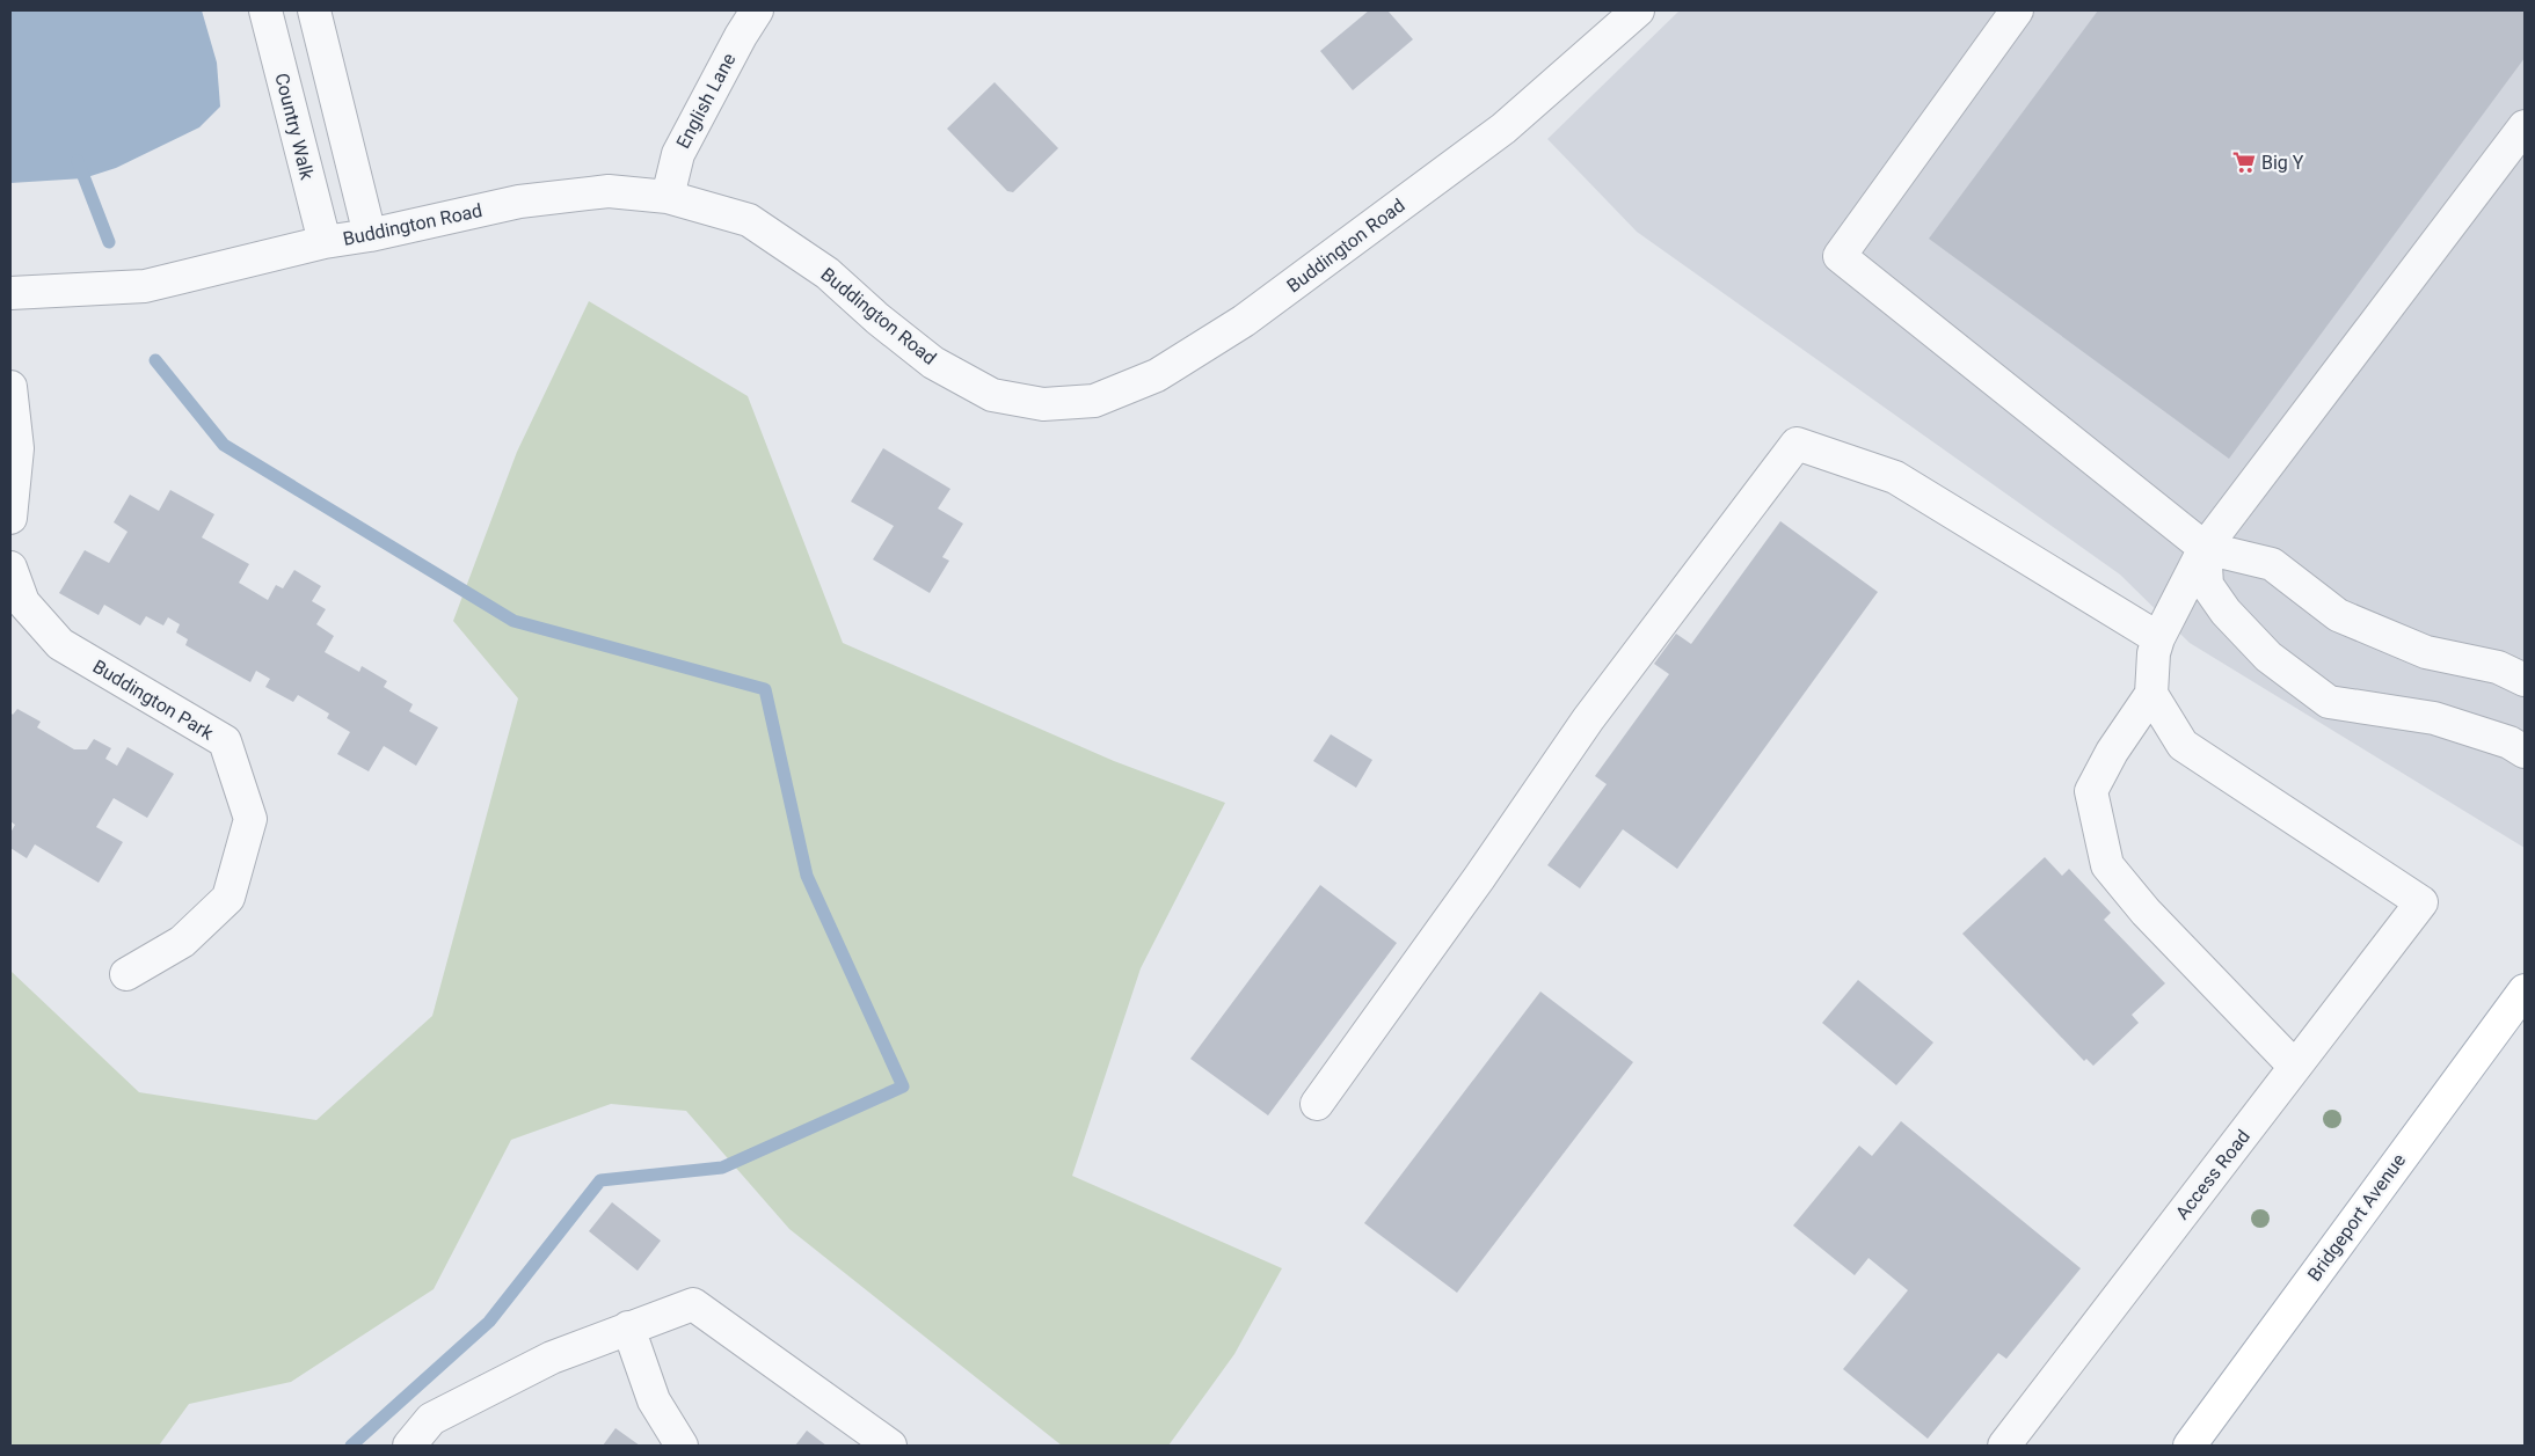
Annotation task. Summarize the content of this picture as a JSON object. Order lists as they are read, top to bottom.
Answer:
{
  "streets": {
    "main road": ["Bridgeport Avenue"],
    "street": [
      "English Lane",
      "Country Walk",
      "Buddington Road",
      "Buddington Park",
      "Access Road"
    ]
  },
  "crossings": [
    ["English Lane", "Buddington Road"],
    ["Country Walk", "Buddington Road"]
  ],
  "places": {
    "supermarket": ["Big Y"]
  }
}
